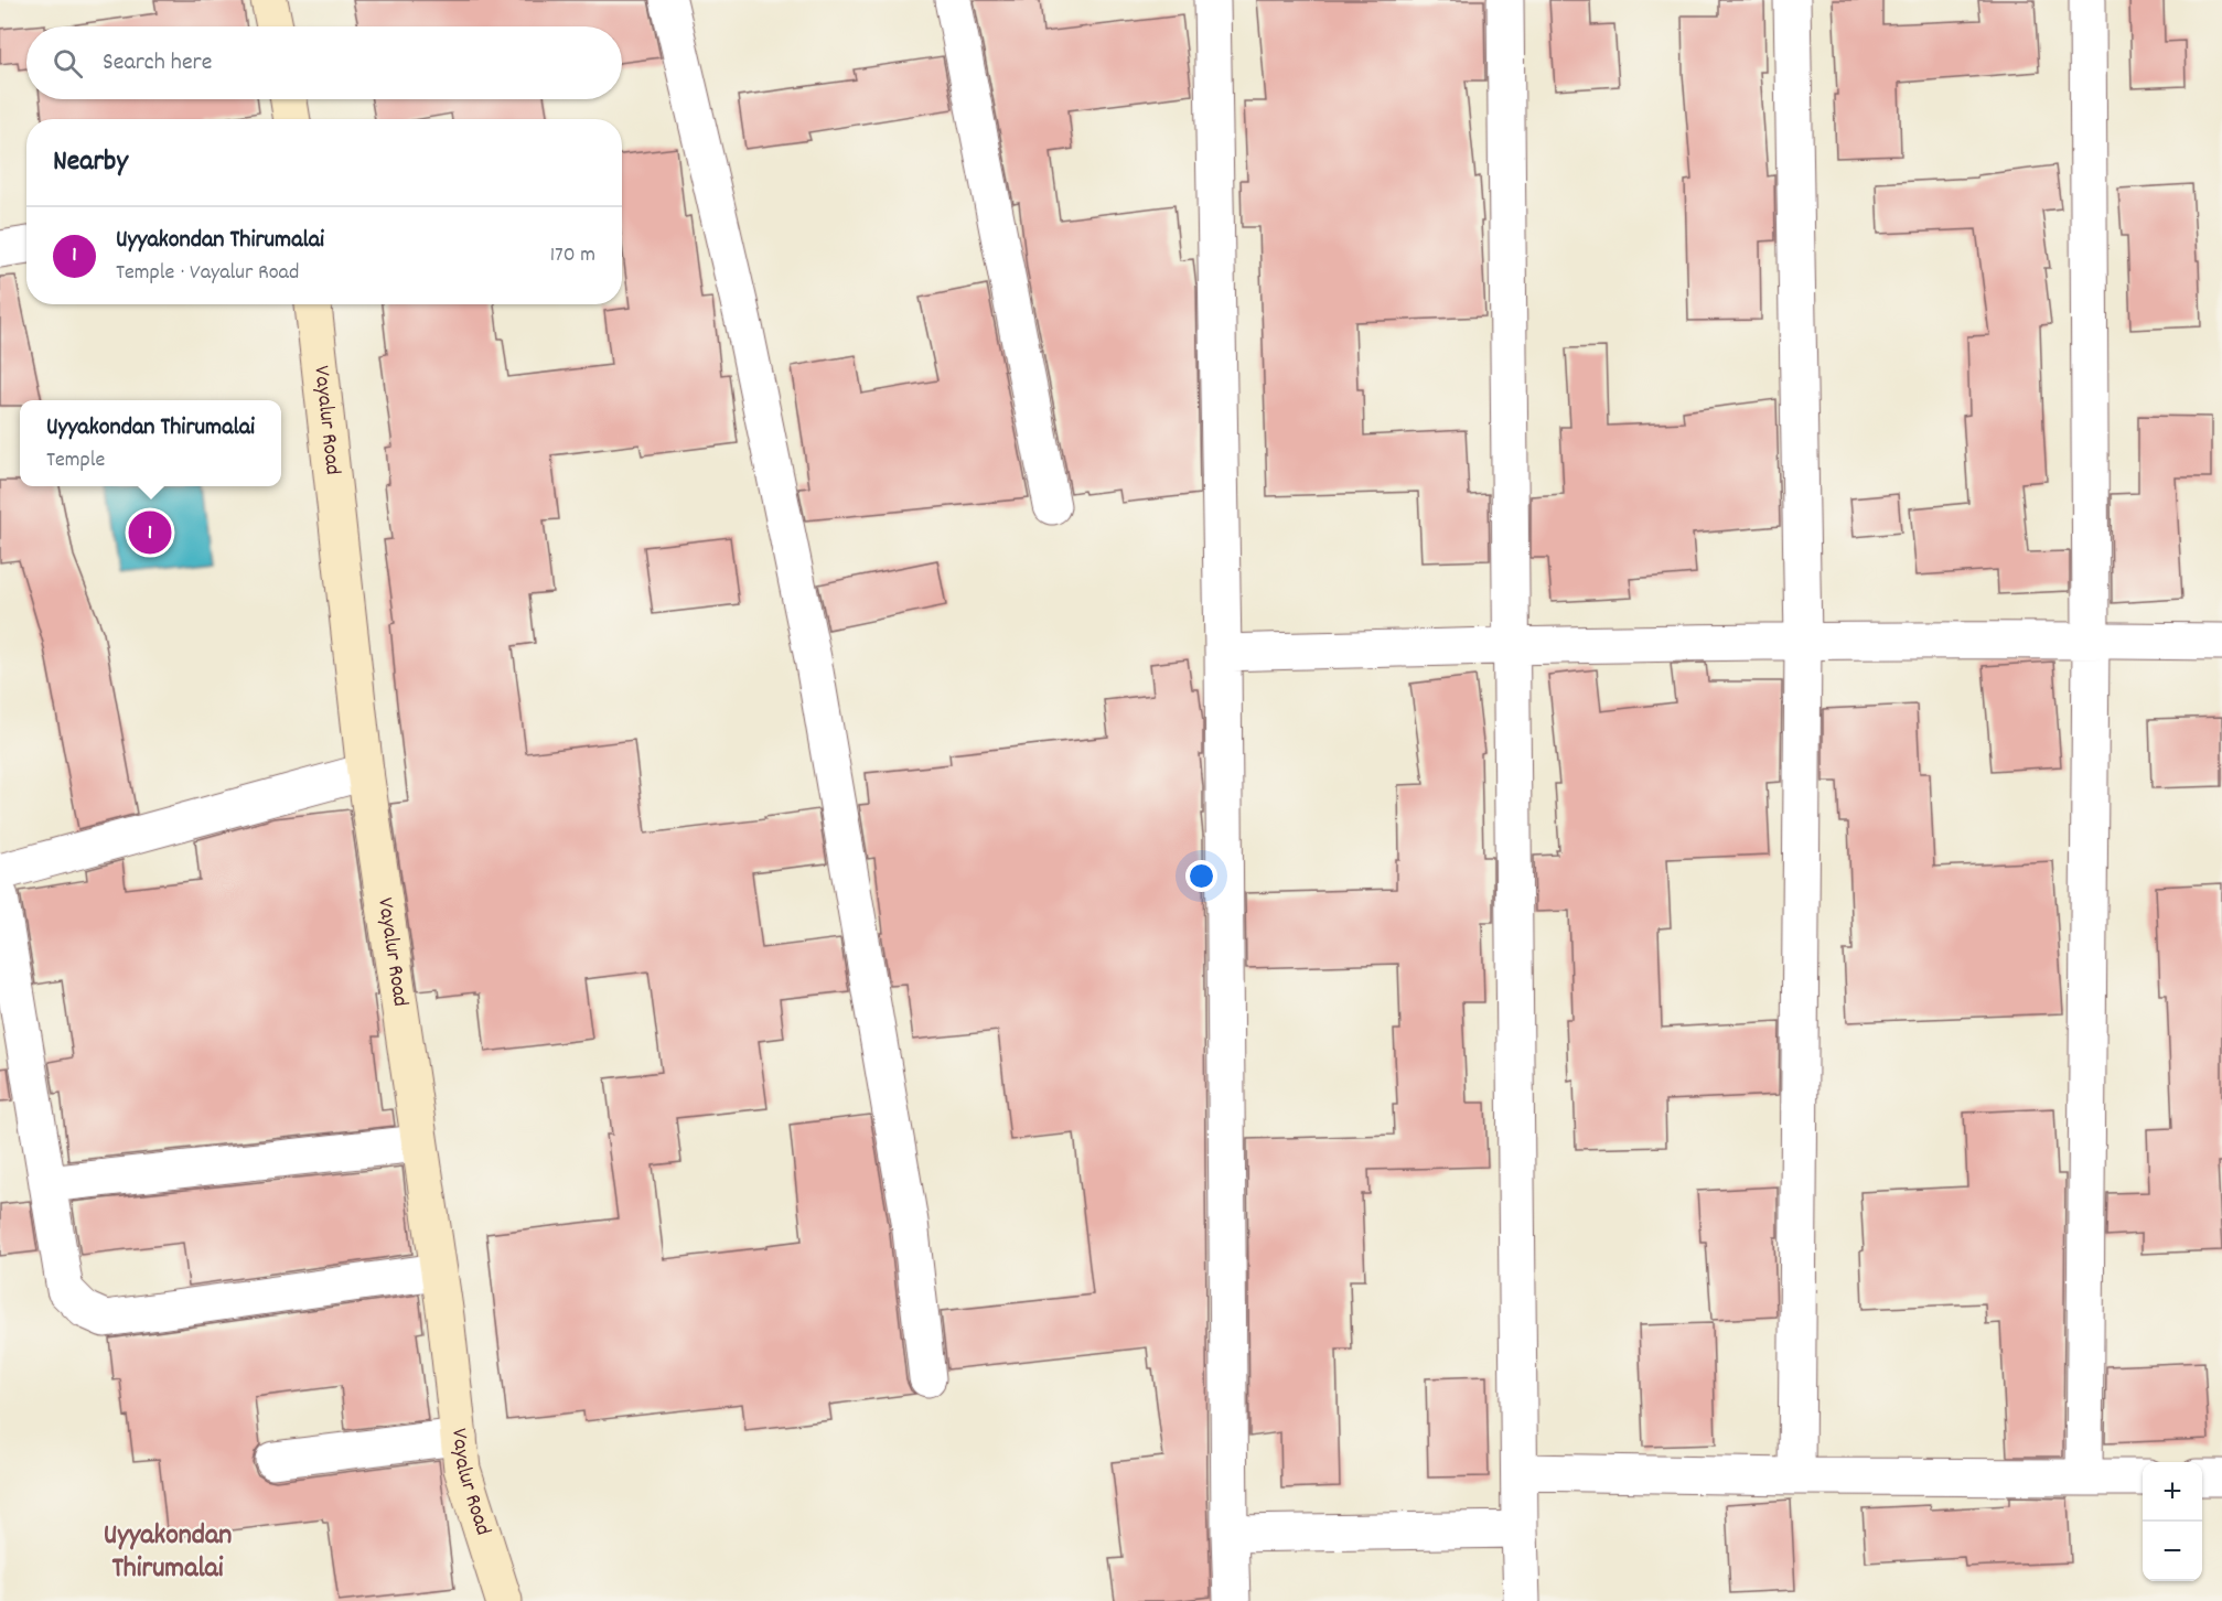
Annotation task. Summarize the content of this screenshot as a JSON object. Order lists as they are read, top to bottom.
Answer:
{
  "streets": {
    "main road": ["Vayalur Road"]
  },
  "districts": ["Uyyakondan Thirumalai"],
  "page": {
    "search": "Search here",
    "heading": "Nearby",
    "list": [
      {
        "mark": "1",
        "name": "Uyyakondan Thirumalai",
        "note": "Temple · Vayalur Road",
        "value": "170 m"
      }
    ],
    "popup": ["Uyyakondan Thirumalai", "Temple"],
    "pins": "1",
    "map_buttons": ["+", "−"]
  }
}
